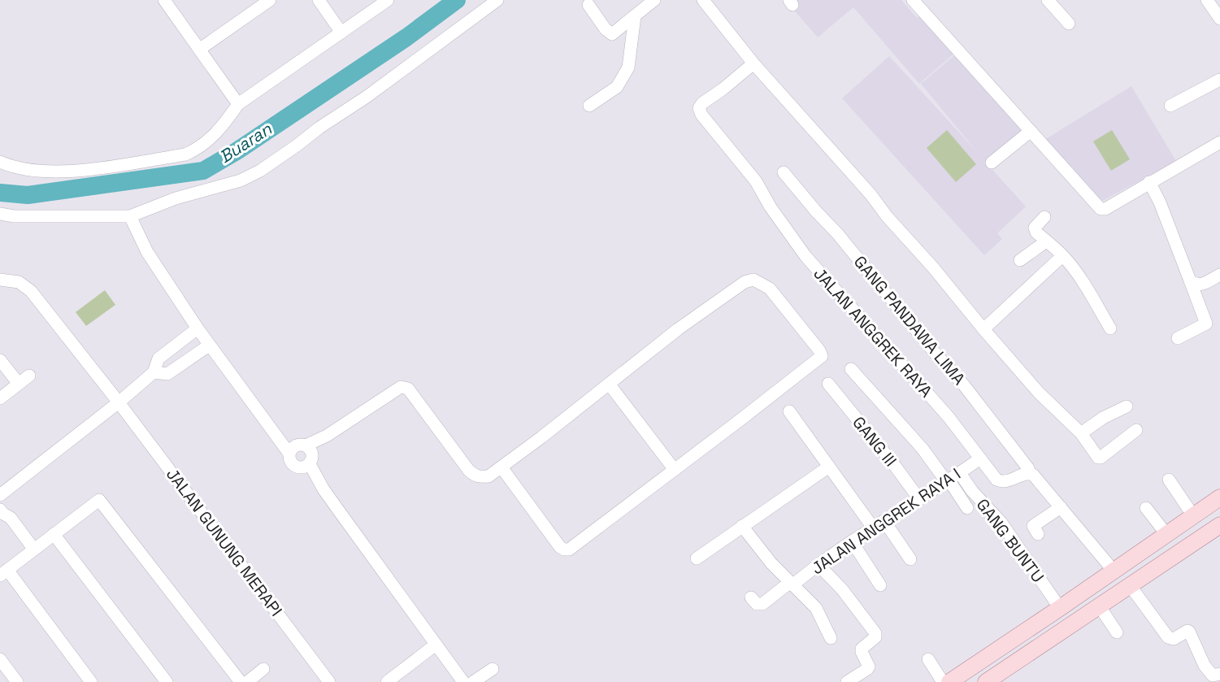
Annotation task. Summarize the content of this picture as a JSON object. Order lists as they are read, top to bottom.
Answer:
{
  "streets": {
    "street": [
      "GANG PANDAWA LIMA",
      "JALAN ANGGREK RAYA",
      "GANG III",
      "JALAN ANGGREK RAYA I",
      "GANG BUNTU",
      "JALAN GUNUNG MERAPI"
    ]
  },
  "crossings": [
    ["GANG PANDAWA LIMA", "JALAN ANGGREK RAYA"],
    ["JALAN ANGGREK RAYA", "JALAN ANGGREK RAYA I"],
    ["GANG III", "JALAN ANGGREK RAYA I"],
    ["JALAN ANGGREK RAYA I", "GANG BUNTU"]
  ],
  "water": ["Buaran"]
}
